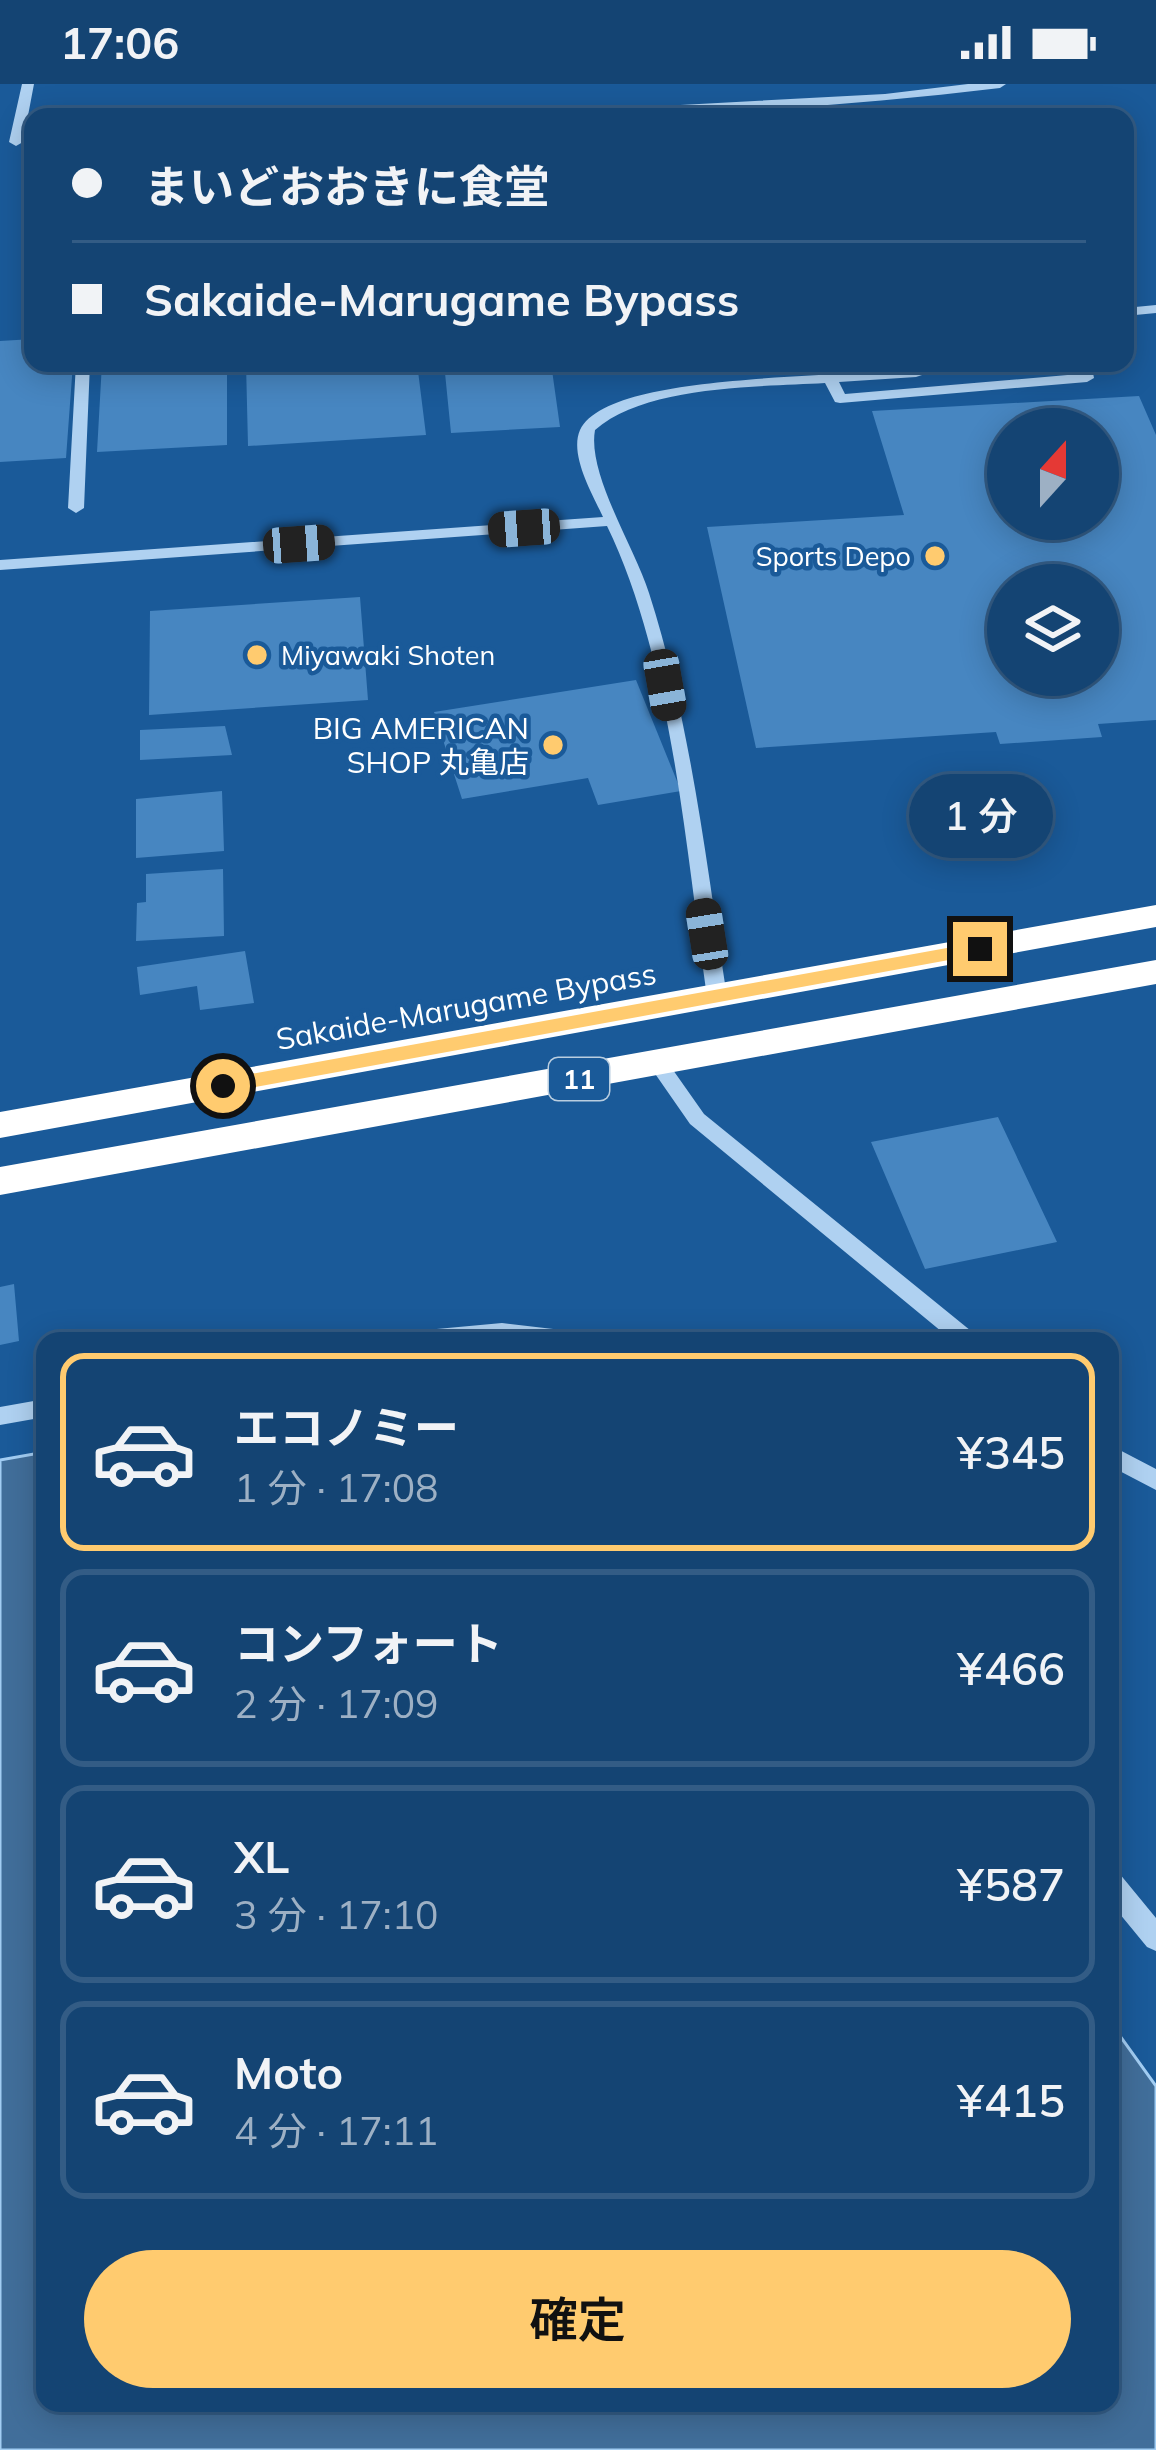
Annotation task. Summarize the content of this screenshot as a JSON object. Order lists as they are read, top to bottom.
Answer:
{
  "streets": {
    "highway": ["Sakaide-Marugame Bypass", "11"]
  },
  "places": ["Sports Depo", "Miyawaki Shoten", "BIG AMERICAN SHOP 丸亀店"],
  "north": "top",
  "page": {
    "status": "17:06",
    "banner": ["まいどおおきに食堂", "Sakaide-Marugame Bypass"],
    "bubble": "1 分",
    "list": [
      {
        "name": "エコノミー",
        "note": "1 分 · 17:08",
        "value": "¥345"
      },
      {
        "name": "コンフォート",
        "note": "2 分 · 17:09",
        "value": "¥466"
      },
      {
        "name": "XL",
        "note": "3 分 · 17:10",
        "value": "¥587"
      },
      {
        "name": "Moto",
        "note": "4 分 · 17:11",
        "value": "¥415"
      }
    ],
    "buttons": "確定"
  }
}
